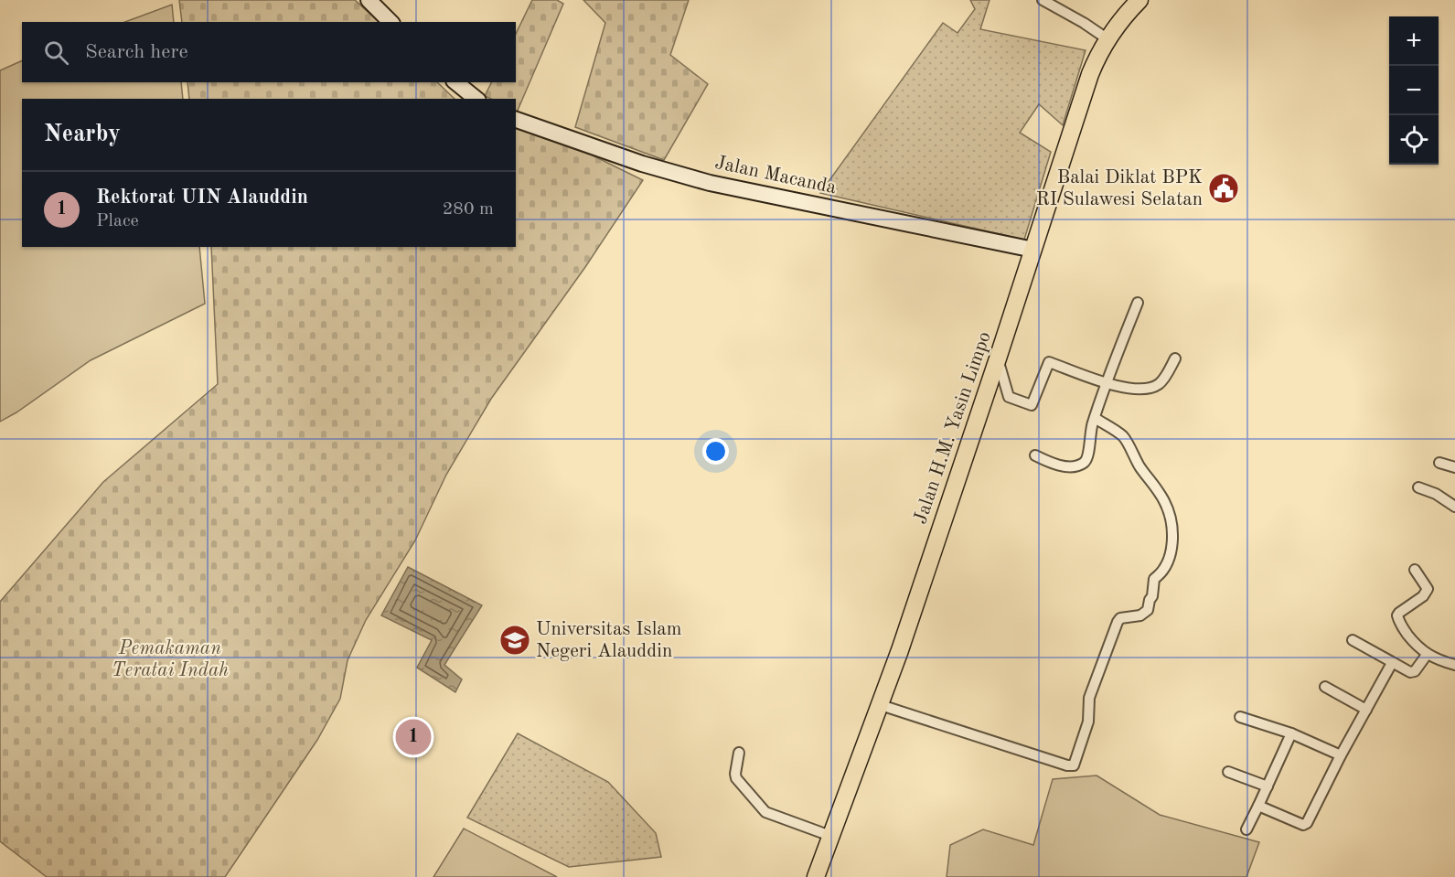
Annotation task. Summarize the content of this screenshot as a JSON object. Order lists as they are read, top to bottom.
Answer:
{
  "streets": {
    "main road": ["Jalan H.M. Yasin Limpo"],
    "street": ["Jalan Macanda"]
  },
  "crossings": [
    ["Jalan Macanda", "Jalan H.M. Yasin Limpo"]
  ],
  "parks": ["Pemakaman Teratai Indah"],
  "places": {
    "public building": ["Balai Diklat BPK RI Sulawesi Selatan"],
    "school or university": ["Universitas Islam Negeri Alauddin"]
  },
  "page": {
    "map_buttons": ["+", "−"],
    "search": "Search here",
    "heading": "Nearby",
    "list": [
      {
        "mark": "1",
        "name": "Rektorat UIN Alauddin",
        "note": "Place",
        "value": "280 m"
      }
    ],
    "pins": "1"
  }
}
